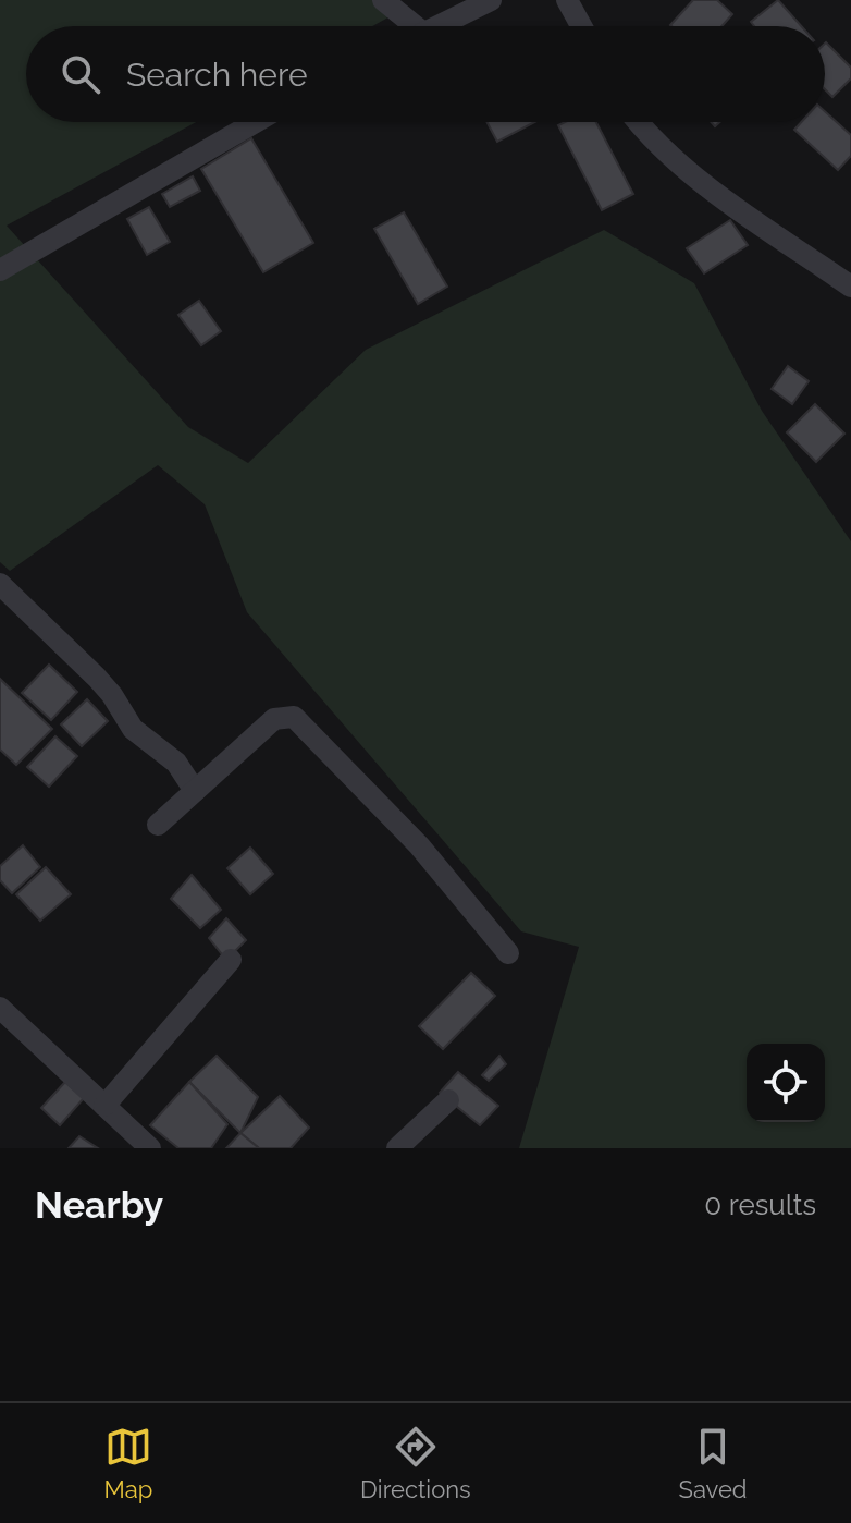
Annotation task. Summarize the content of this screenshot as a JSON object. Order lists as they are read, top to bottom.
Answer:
{
  "page": {
    "search": "Search here",
    "heading": ["Nearby", "0 results"],
    "nav": ["Map", "Directions", "Saved"]
  }
}
